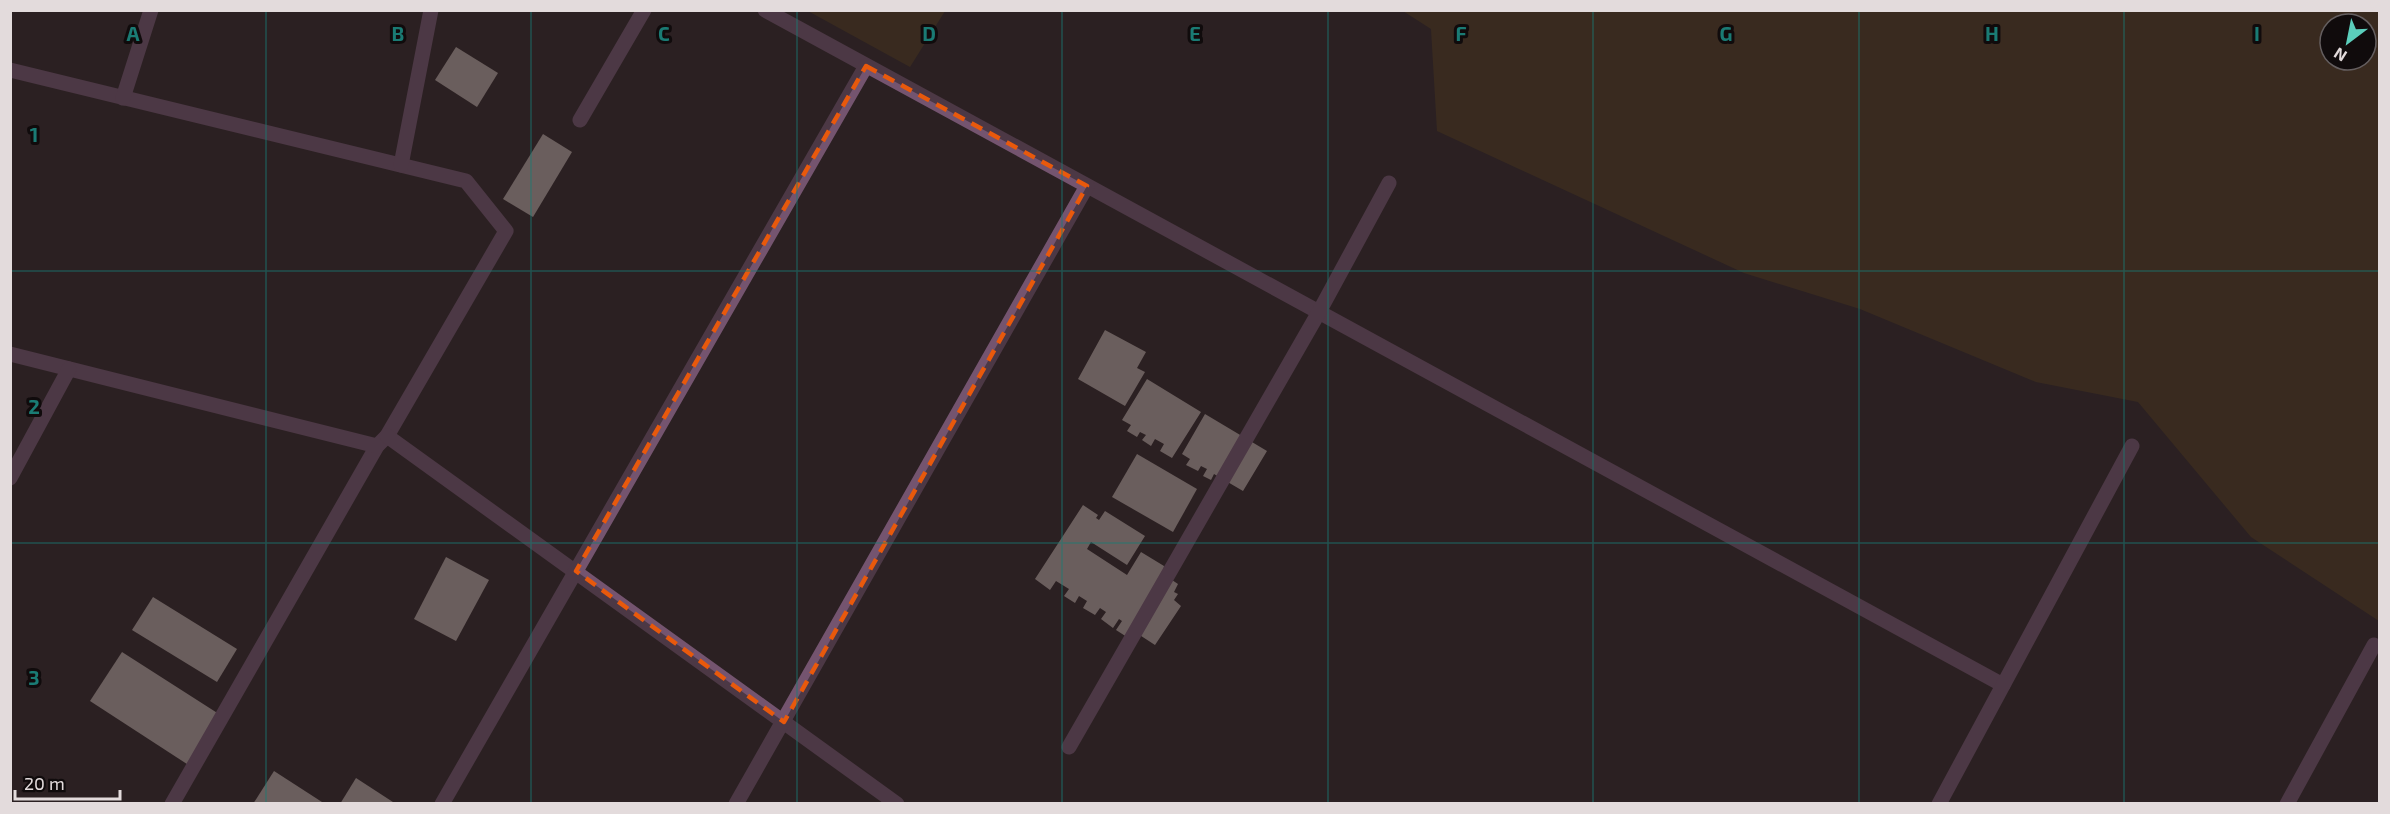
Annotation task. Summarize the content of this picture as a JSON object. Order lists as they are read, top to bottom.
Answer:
{
  "scale_bar": "20 m",
  "north": "bottom left",
  "grid": {
    "columns": [
      "A",
      "B",
      "C",
      "D",
      "E",
      "F",
      "G",
      "H",
      "I"
    ],
    "rows": ["1", "2", "3"]
  }
}
